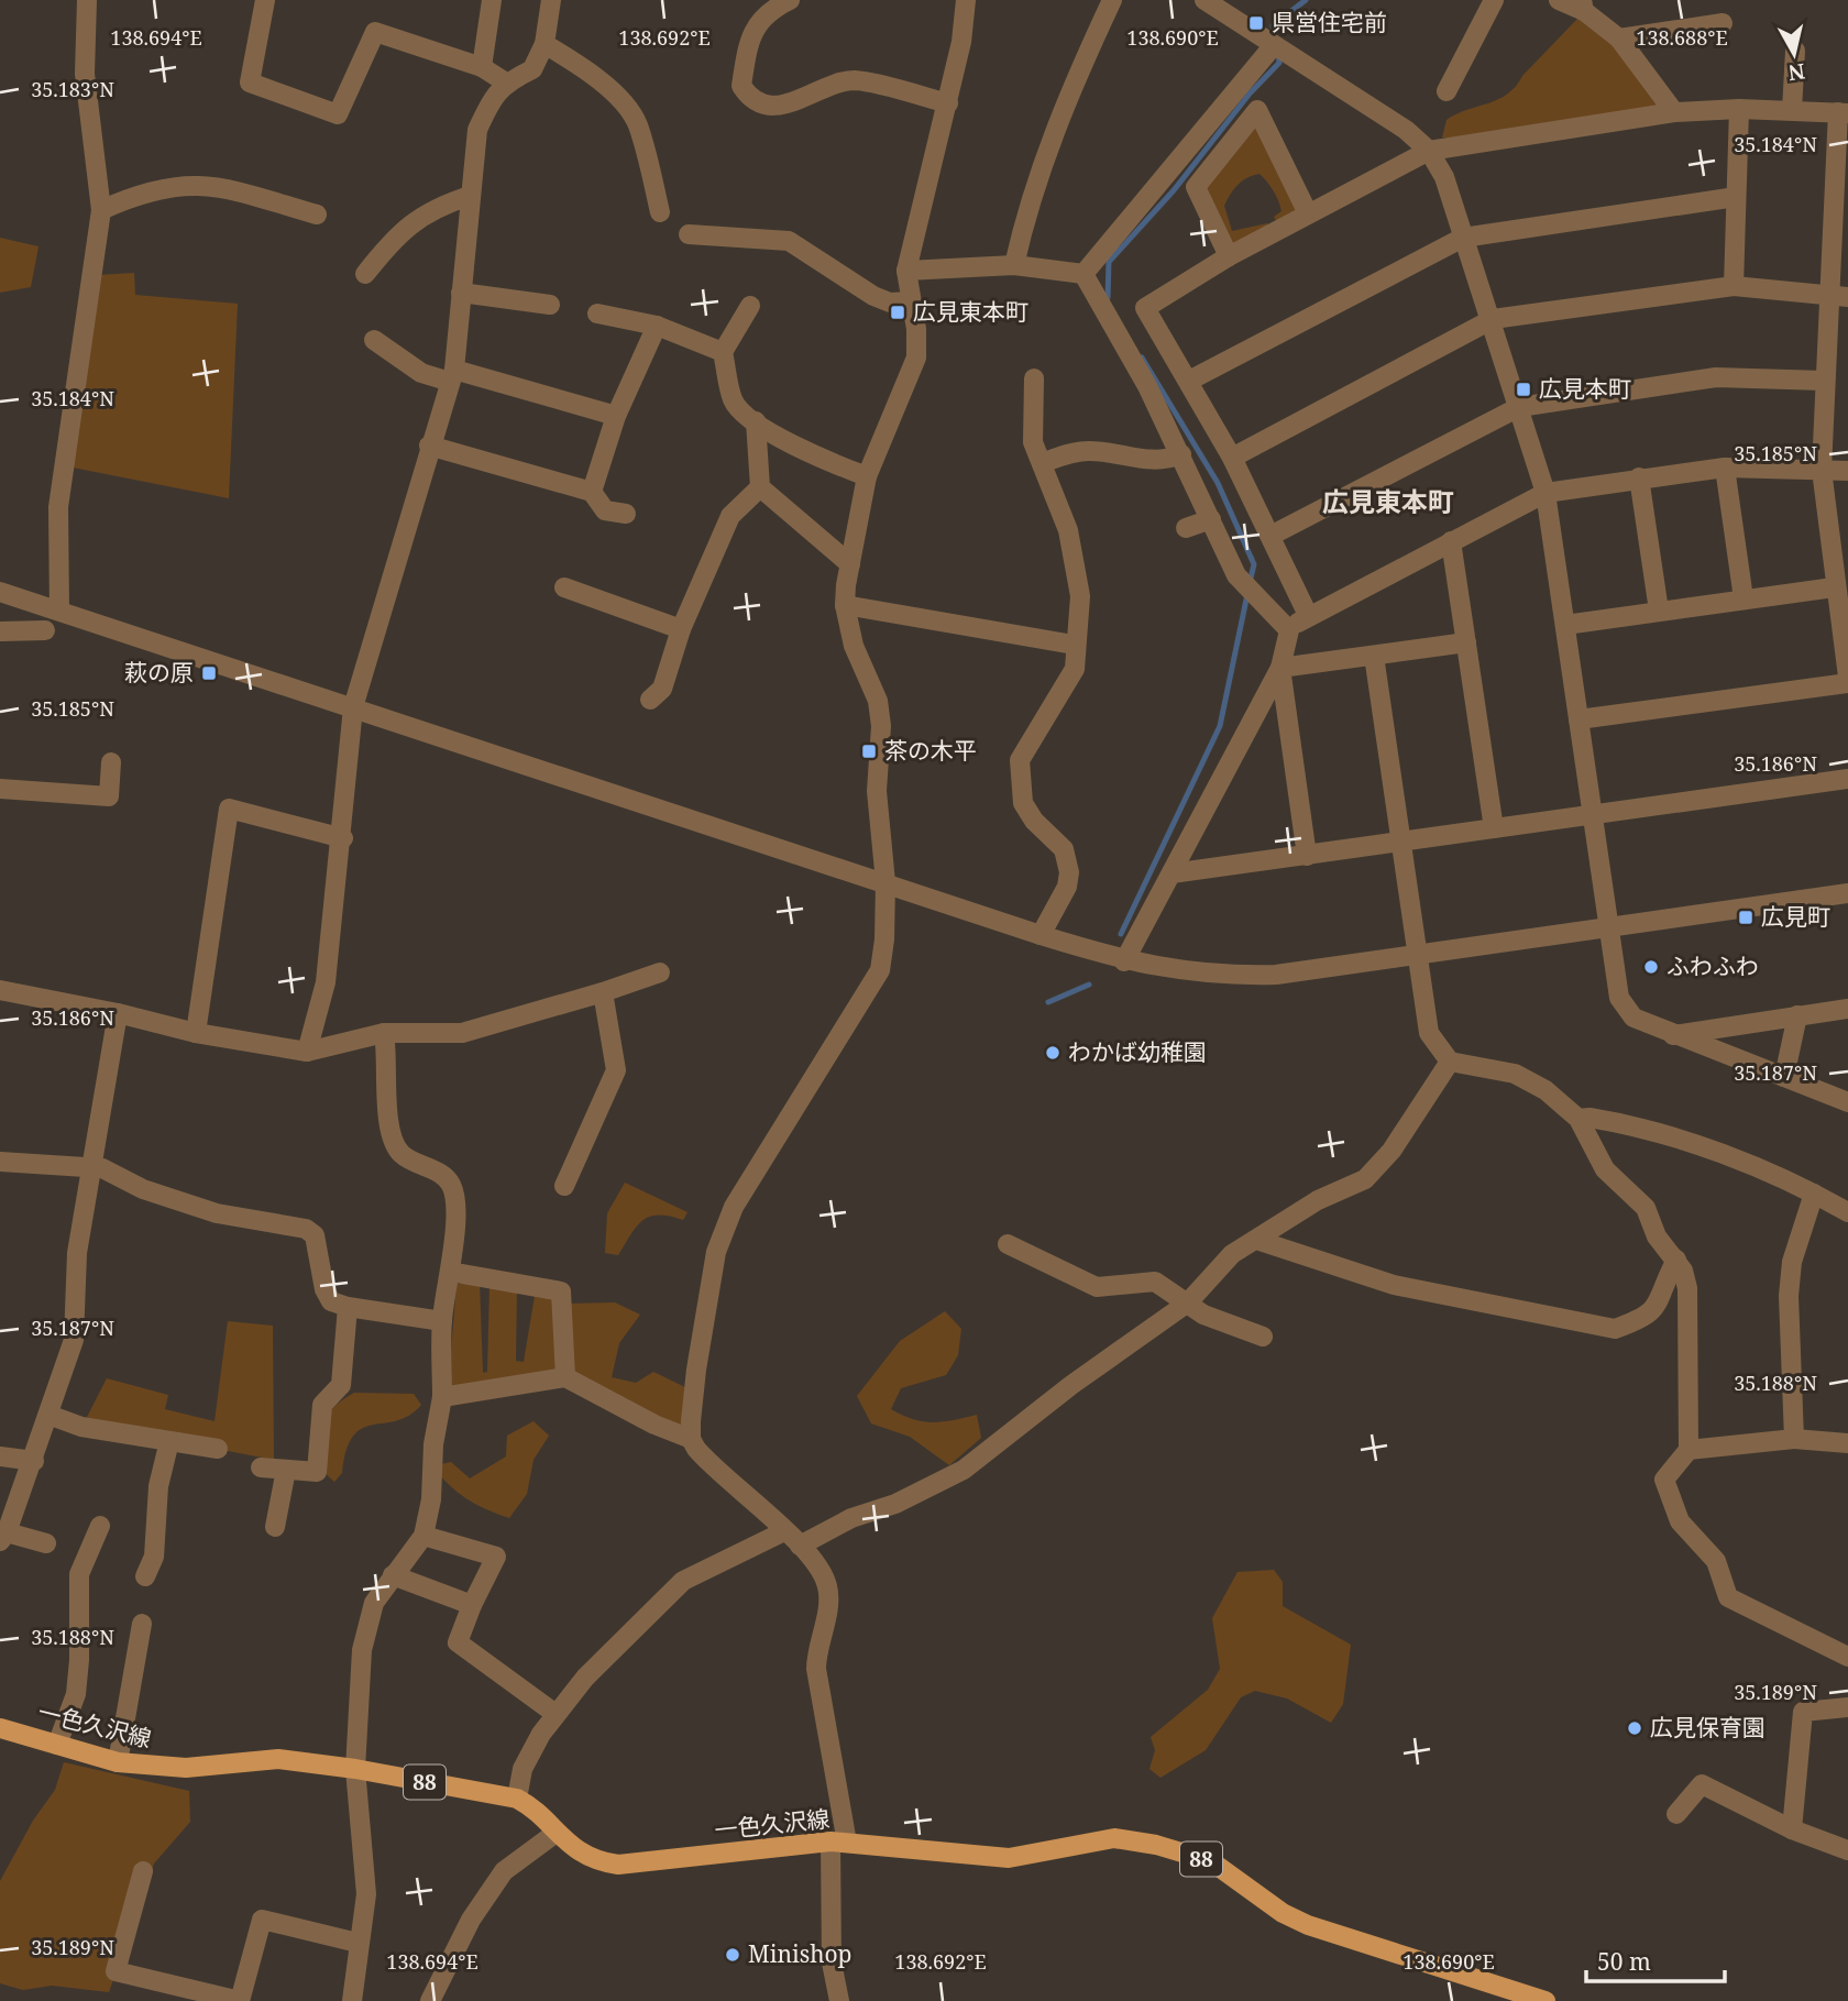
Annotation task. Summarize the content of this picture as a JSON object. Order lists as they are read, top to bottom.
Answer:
{
  "streets": {
    "main road": ["一色久沢線", "88"]
  },
  "districts": ["広見東本町"],
  "places": {
    "transit": [
      "県営住宅前",
      "広見東本町",
      "広見本町",
      "萩の原",
      "茶の木平",
      "広見町"
    ],
    "other": [
      "ふわふわ",
      "わかば幼稚園",
      "広見保育園",
      "Minishop"
    ]
  },
  "scale_bar": "50 m",
  "north": "bottom",
  "coordinates": [
    "138.694°E",
    "138.692°E",
    "138.690°E",
    "138.688°E",
    "35.183°N",
    "35.184°N",
    "35.185°N",
    "35.186°N",
    "35.187°N",
    "35.188°N",
    "35.189°N"
  ]
}
